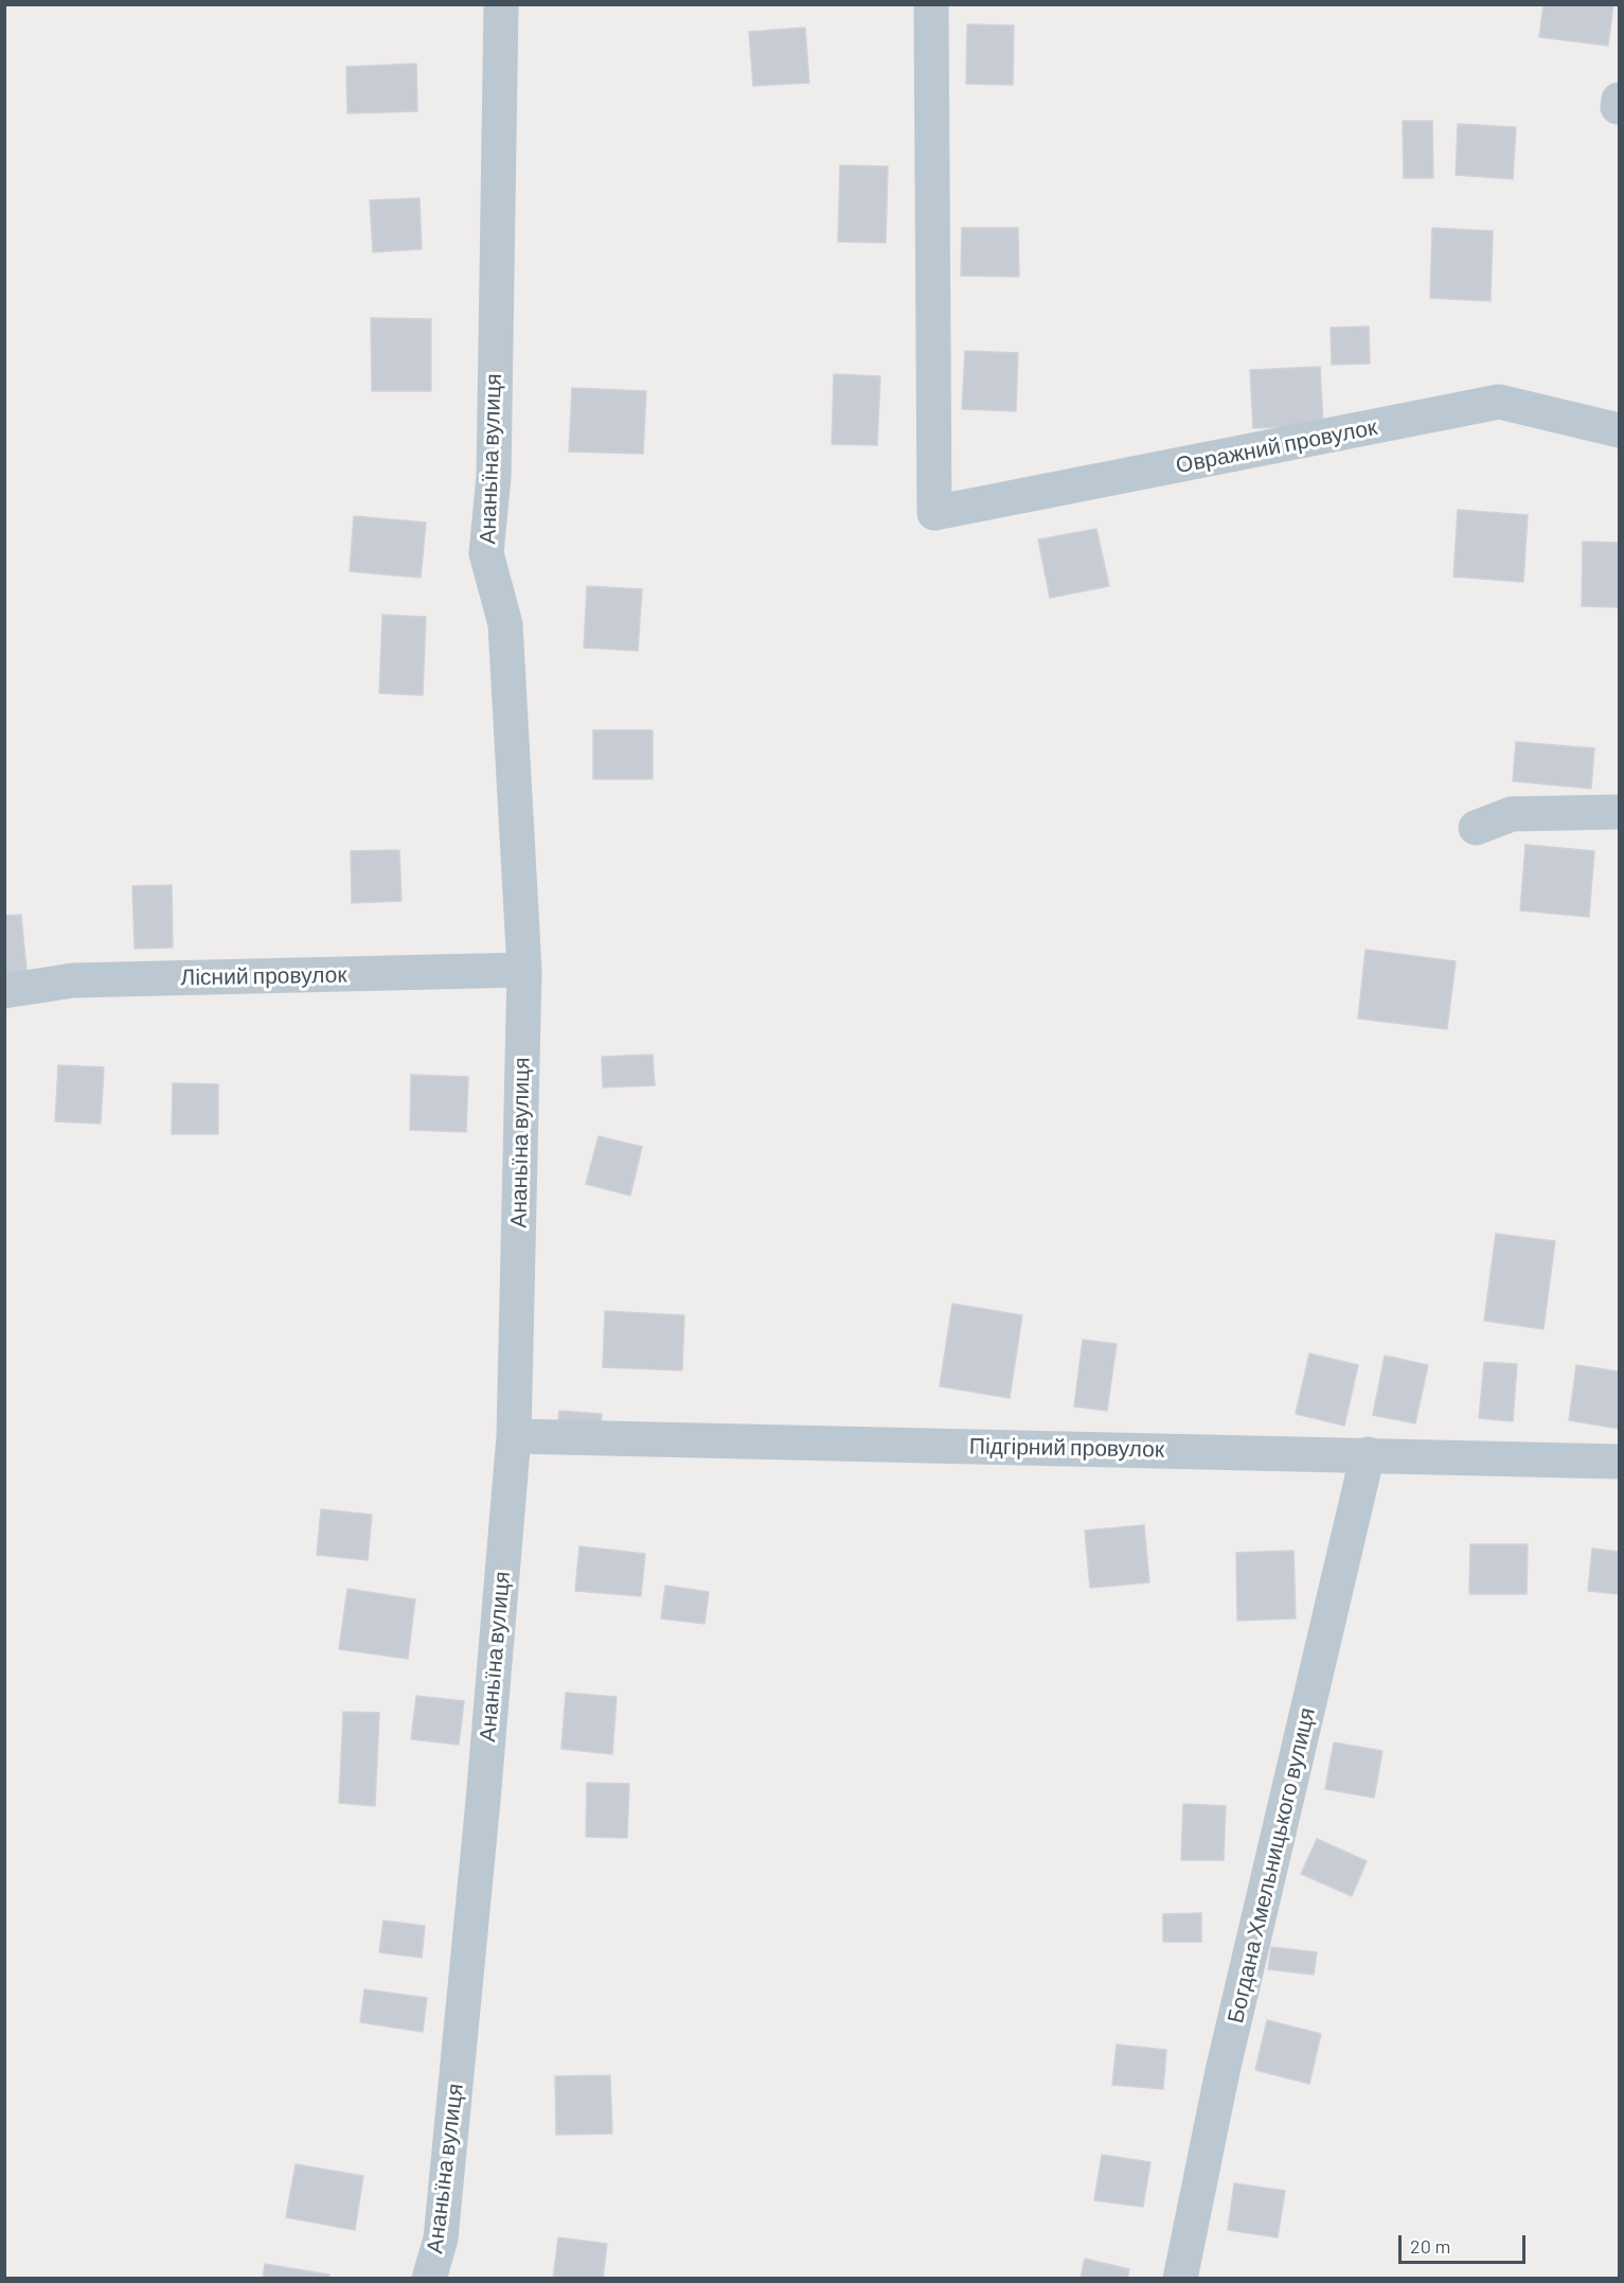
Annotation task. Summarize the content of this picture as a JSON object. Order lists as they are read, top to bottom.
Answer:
{
  "streets": {
    "street": [
      "Овражний провулок",
      "Ананьїна вулиця",
      "Лісний провулок",
      "Підгірний провулок",
      "Богдана Хмельницького вулиця"
    ]
  },
  "crossings": [
    ["Ананьїна вулиця", "Лісний провулок"],
    ["Ананьїна вулиця", "Підгірний провулок"],
    ["Підгірний провулок", "Богдана Хмельницького вулиця"]
  ],
  "scale_bar": "20 m"
}
